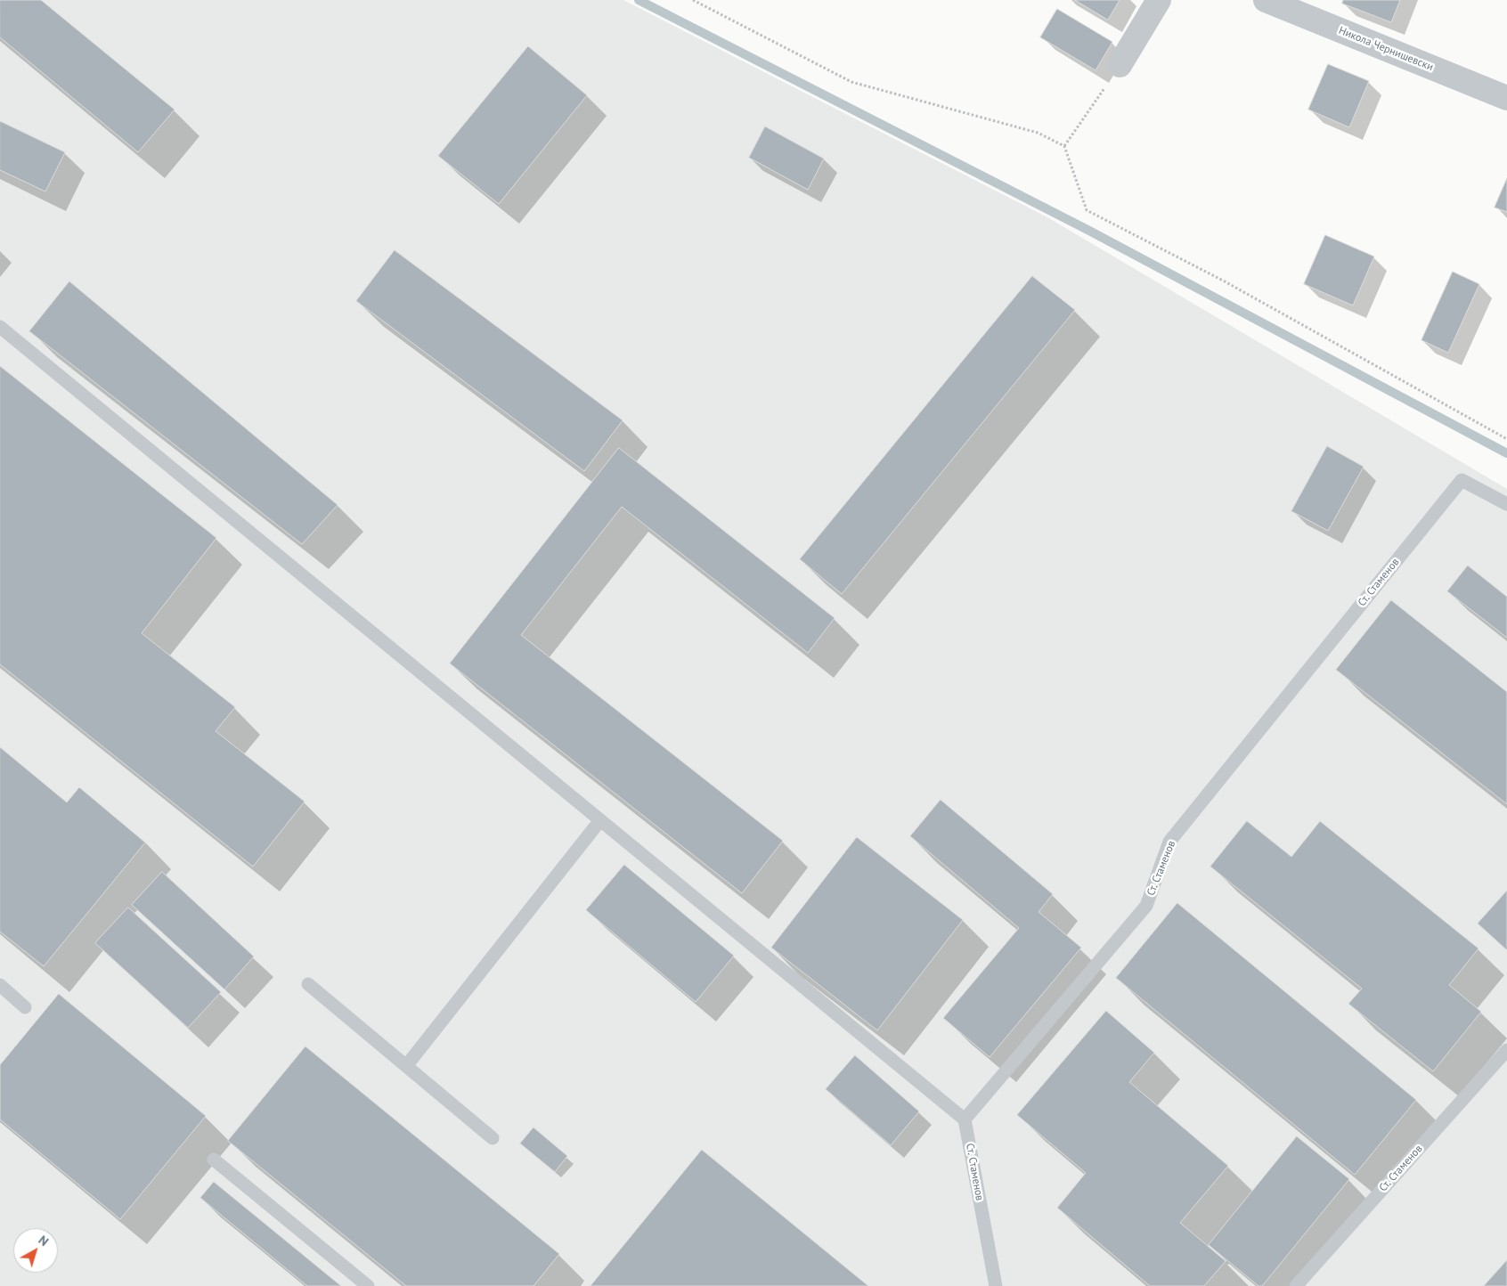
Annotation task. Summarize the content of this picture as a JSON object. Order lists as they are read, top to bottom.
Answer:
{
  "streets": {
    "street": ["Никола Чернишевски"],
    "lane": ["Ст. Стаменов"]
  },
  "north": "top right"
}
